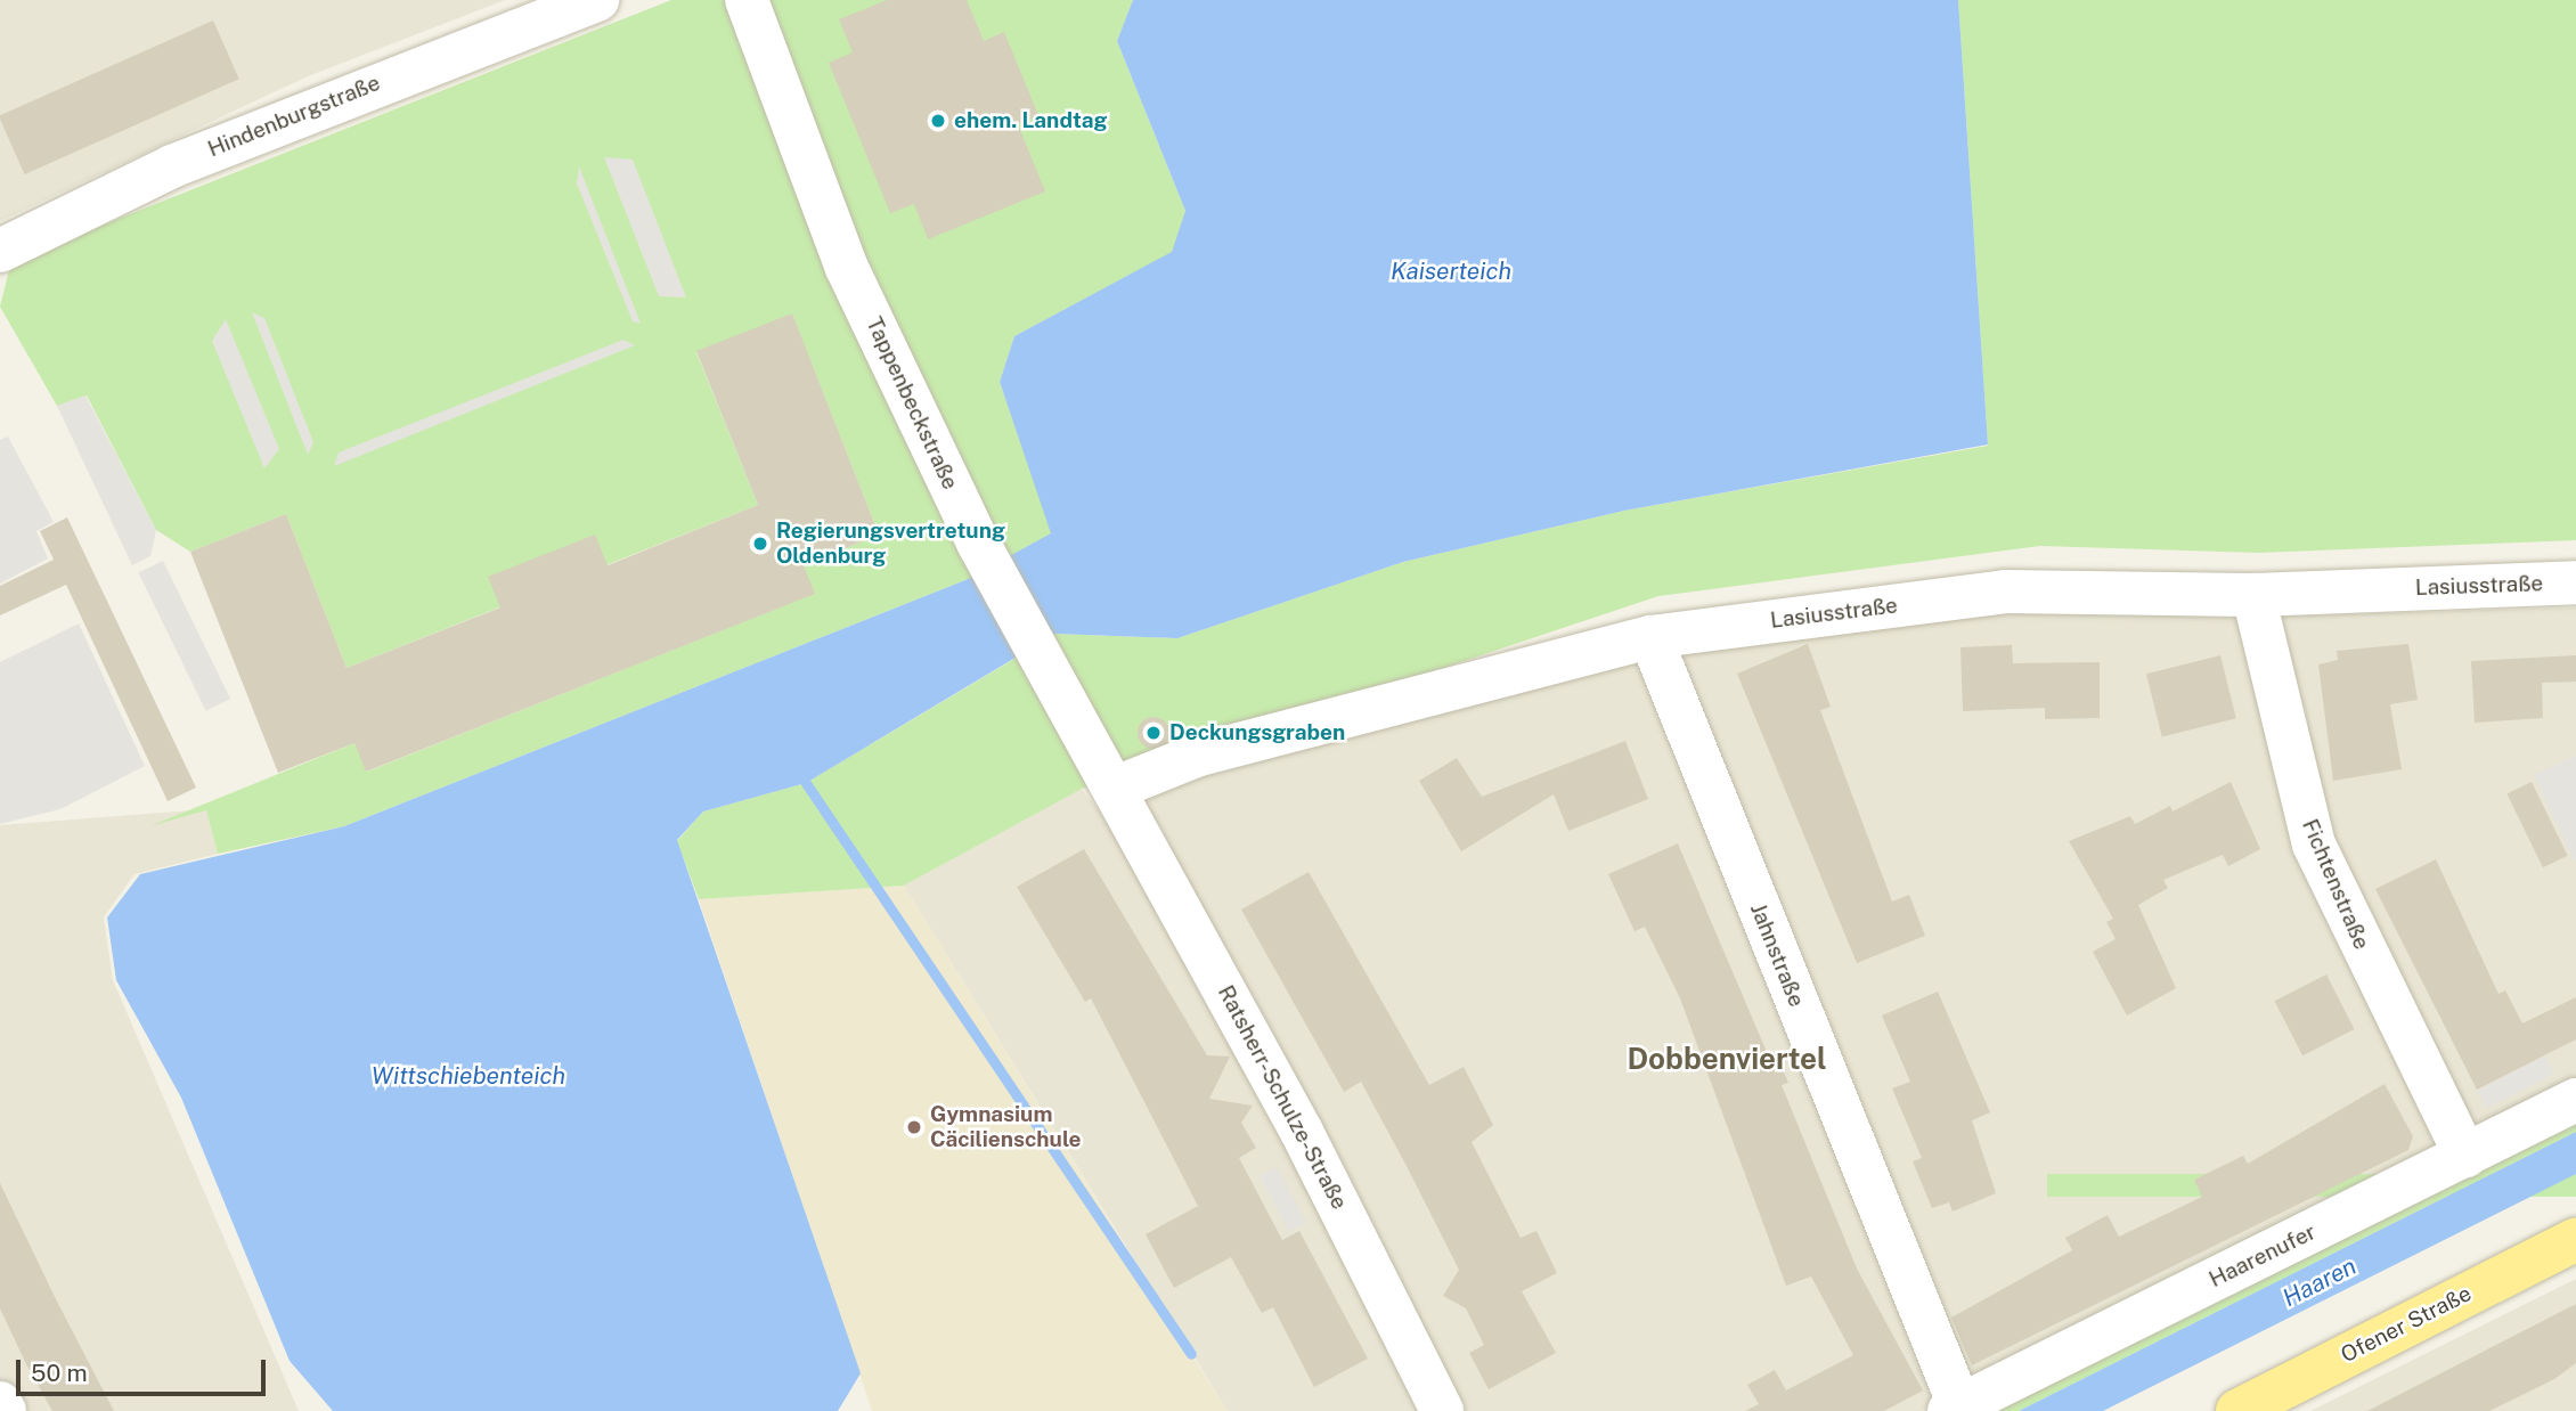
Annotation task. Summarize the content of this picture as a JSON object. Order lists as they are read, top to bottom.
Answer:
{
  "streets": {
    "main road": ["Ofener Straße"],
    "street": [
      "Hindenburgstraße",
      "Tappenbeckstraße",
      "Lasiusstraße",
      "Fichtenstraße",
      "Jahnstraße",
      "Ratsherr-Schulze-Straße",
      "Haarenufer"
    ]
  },
  "crossings": [
    ["Tappenbeckstraße", "Lasiusstraße"],
    ["Tappenbeckstraße", "Ratsherr-Schulze-Straße"],
    ["Lasiusstraße", "Fichtenstraße"],
    ["Lasiusstraße", "Jahnstraße"],
    ["Lasiusstraße", "Ratsherr-Schulze-Straße"],
    ["Fichtenstraße", "Haarenufer"],
    ["Jahnstraße", "Haarenufer"]
  ],
  "districts": ["Dobbenviertel"],
  "water": ["Kaiserteich", "Wittschiebenteich", "Haaren"],
  "places": [
    "ehem. Landtag",
    "Regierungsvertretung Oldenburg",
    "Deckungsgraben",
    "Gymnasium Cäcilienschule"
  ],
  "scale_bar": "50 m"
}
